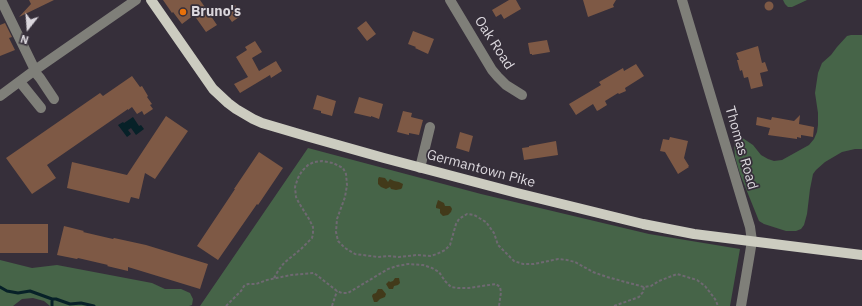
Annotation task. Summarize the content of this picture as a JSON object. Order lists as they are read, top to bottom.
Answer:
{
  "streets": {
    "main road": ["Germantown Pike"],
    "street": ["Oak Road", "Thomas Road"]
  },
  "crossings": [
    ["Thomas Road", "Germantown Pike"]
  ],
  "places": ["Bruno's"],
  "north": "bottom"
}
